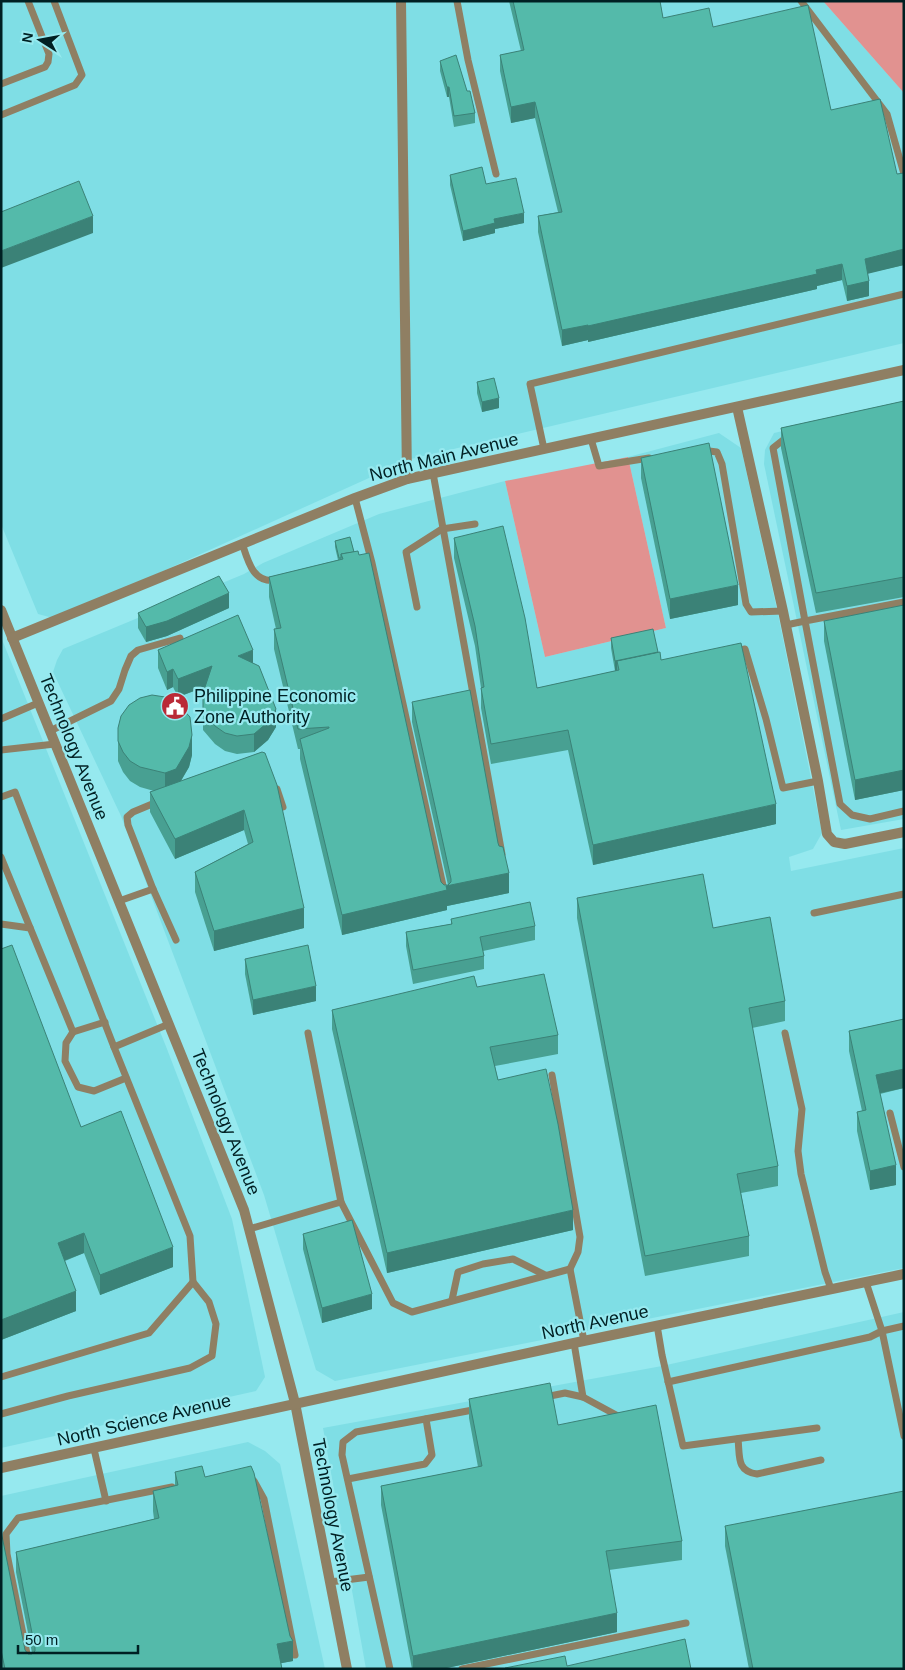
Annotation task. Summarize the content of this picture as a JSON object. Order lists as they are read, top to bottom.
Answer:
{
  "streets": {
    "street": [
      "North Main Avenue",
      "Technology Avenue",
      "North Avenue",
      "North Science Avenue"
    ]
  },
  "crossings": [
    ["North Main Avenue", "Technology Avenue"],
    ["Technology Avenue", "North Avenue"],
    ["Technology Avenue", "North Science Avenue"],
    ["North Avenue", "North Science Avenue"]
  ],
  "places": {
    "public building": ["Philippine Economic Zone Authority"]
  },
  "scale_bar": "50 m",
  "north": "left"
}
